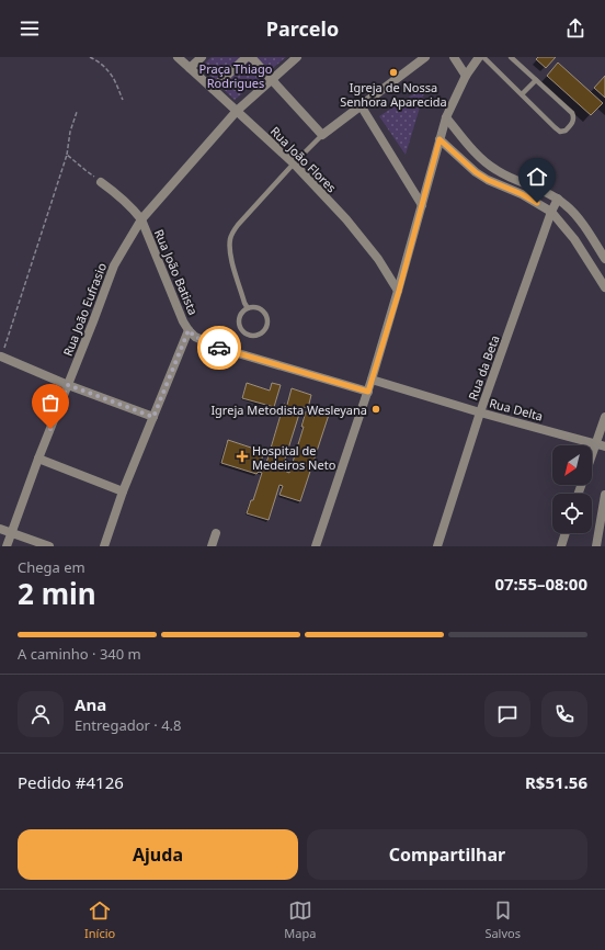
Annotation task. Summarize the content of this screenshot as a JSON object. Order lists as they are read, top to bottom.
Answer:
{
  "streets": {
    "street": [
      "Rua João Flores",
      "Rua João Batista",
      "Rua João Eufrasio",
      "Rua da Beta",
      "Rua Delta"
    ]
  },
  "crossings": [
    ["Rua João Flores", "Rua João Eufrasio"],
    ["Rua João Batista", "Rua João Eufrasio"],
    ["Rua da Beta", "Rua Delta"]
  ],
  "parks": ["Praça Thiago Rodrigues"],
  "places": {
    "other": ["Igreja de Nossa Senhora Aparecida", "Igreja Metodista Wesleyana"],
    "health": ["Hospital de Medeiros Neto"]
  },
  "north": "bottom left",
  "page": {
    "header": "Parcelo",
    "heading": ["2 min", "Chega em", "07:55–08:00"],
    "panel": [
      "Ana",
      "Entregador · 4.8",
      "Pedido #4126",
      "R$51.56"
    ],
    "bar": "A caminho · 340 m",
    "buttons": ["Ajuda", "Compartilhar"],
    "tabs": ["Início", "Mapa", "Salvos"]
  }
}
